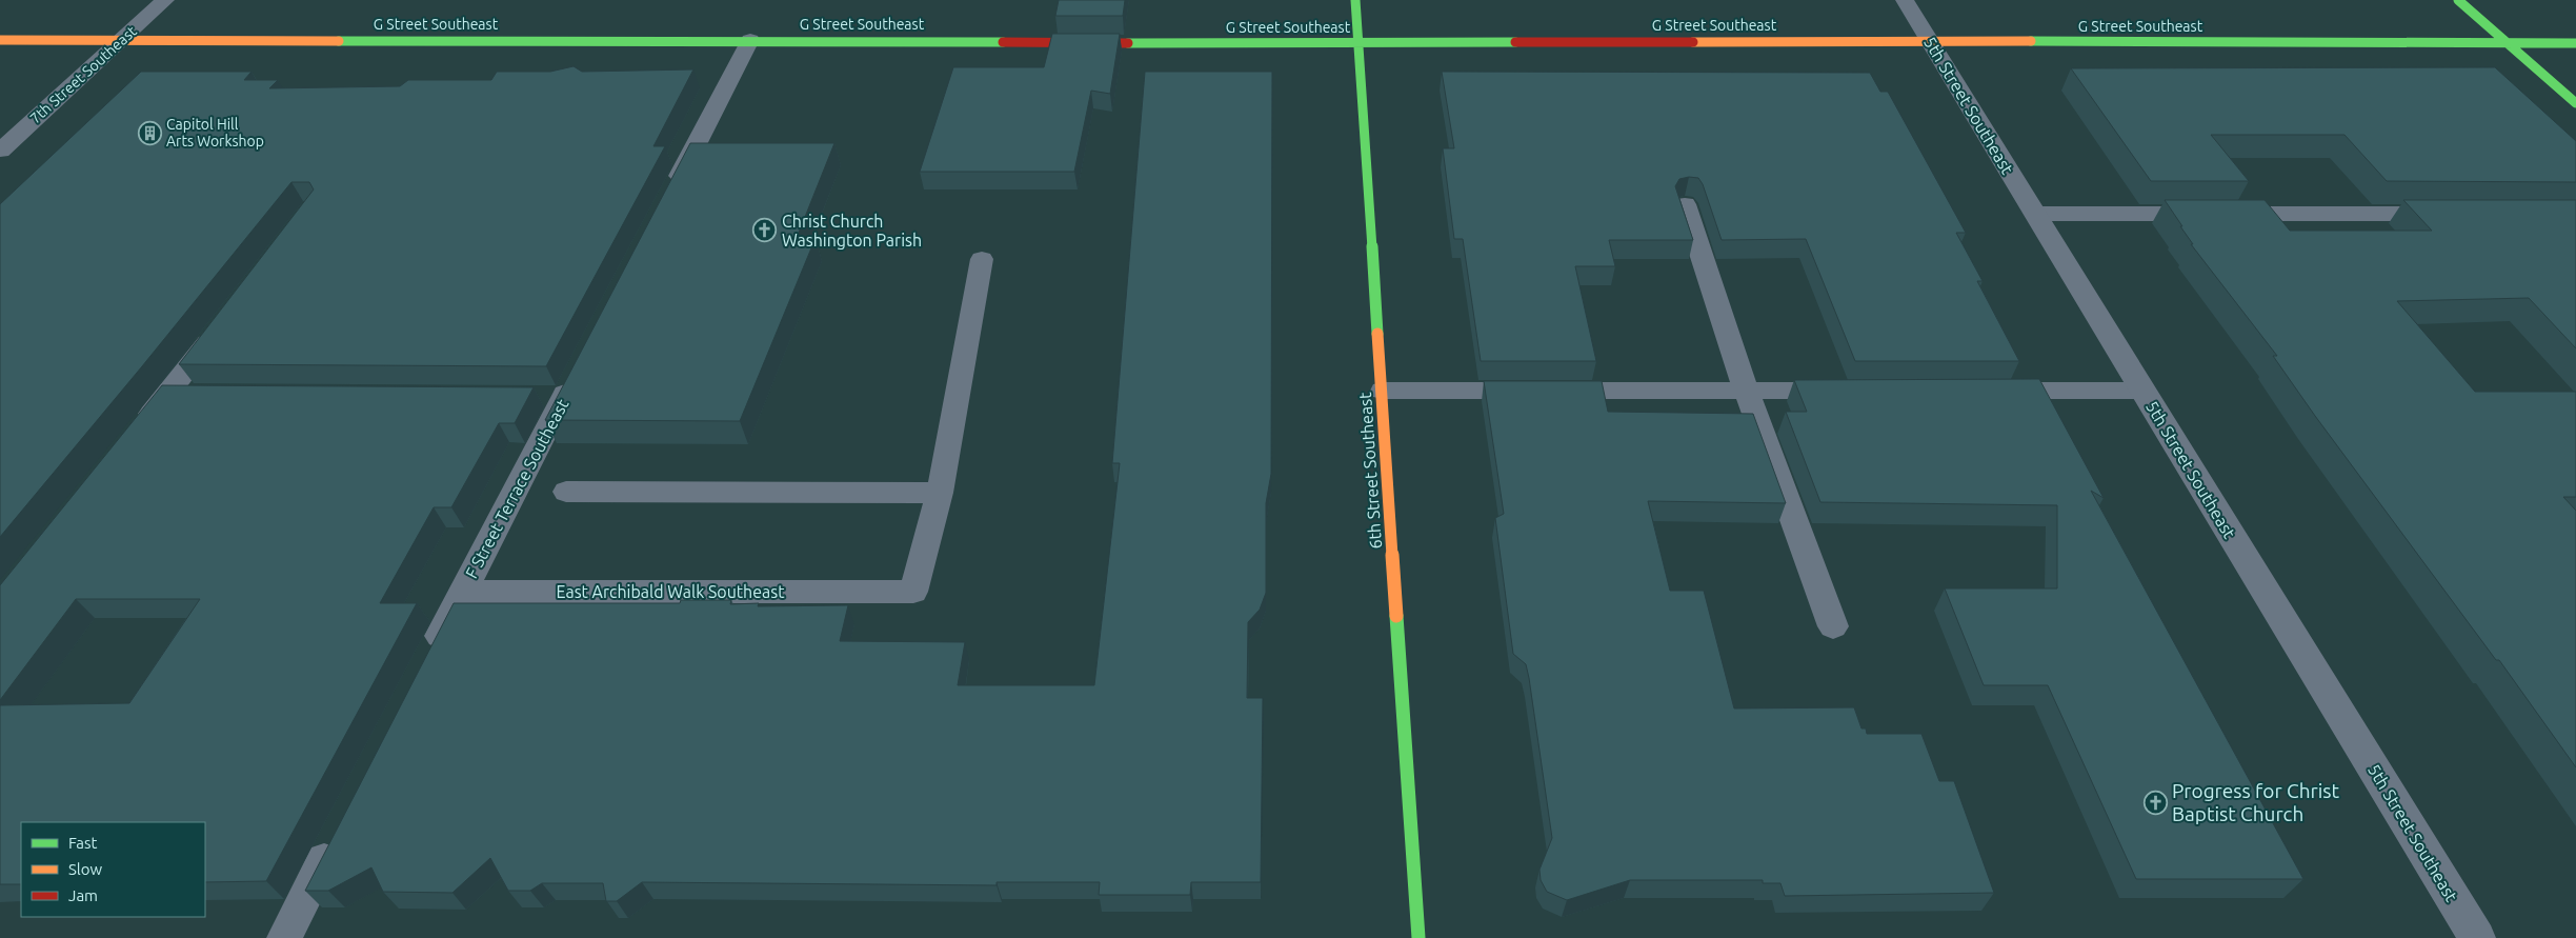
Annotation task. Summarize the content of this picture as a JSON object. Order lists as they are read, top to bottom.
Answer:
{
  "streets": {
    "street": [
      "G Street Southeast",
      "7th Street Southeast",
      "5th Street Southeast",
      "6th Street Southeast"
    ],
    "lane": ["F Street Terrace Southeast", "East Archibald Walk Southeast"]
  },
  "crossings": [
    ["G Street Southeast", "7th Street Southeast"],
    ["G Street Southeast", "5th Street Southeast"],
    ["G Street Southeast", "6th Street Southeast"],
    ["F Street Terrace Southeast", "East Archibald Walk Southeast"]
  ],
  "places": {
    "building": ["Capitol Hill Arts Workshop"],
    "church": ["Christ Church Washington Parish", "Progress for Christ Baptist Church"]
  },
  "legend": ["Fast", "Slow", "Jam"]
}
